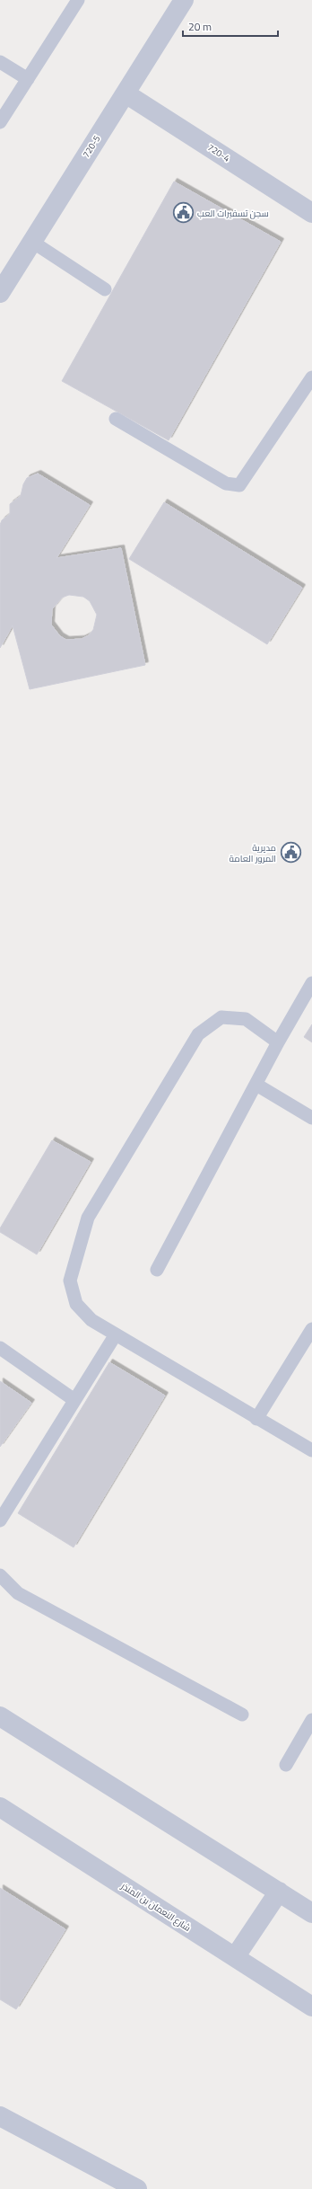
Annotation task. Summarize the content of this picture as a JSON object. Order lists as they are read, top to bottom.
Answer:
{
  "streets": {
    "street": ["720-5", "720-4", "شارع النعمان بن المنذر"]
  },
  "crossings": [
    ["720-5", "720-4"]
  ],
  "places": {
    "public building": ["سجن تسفيرات العب", "مديرية المرور العامة"]
  },
  "scale_bar": "20 m"
}
